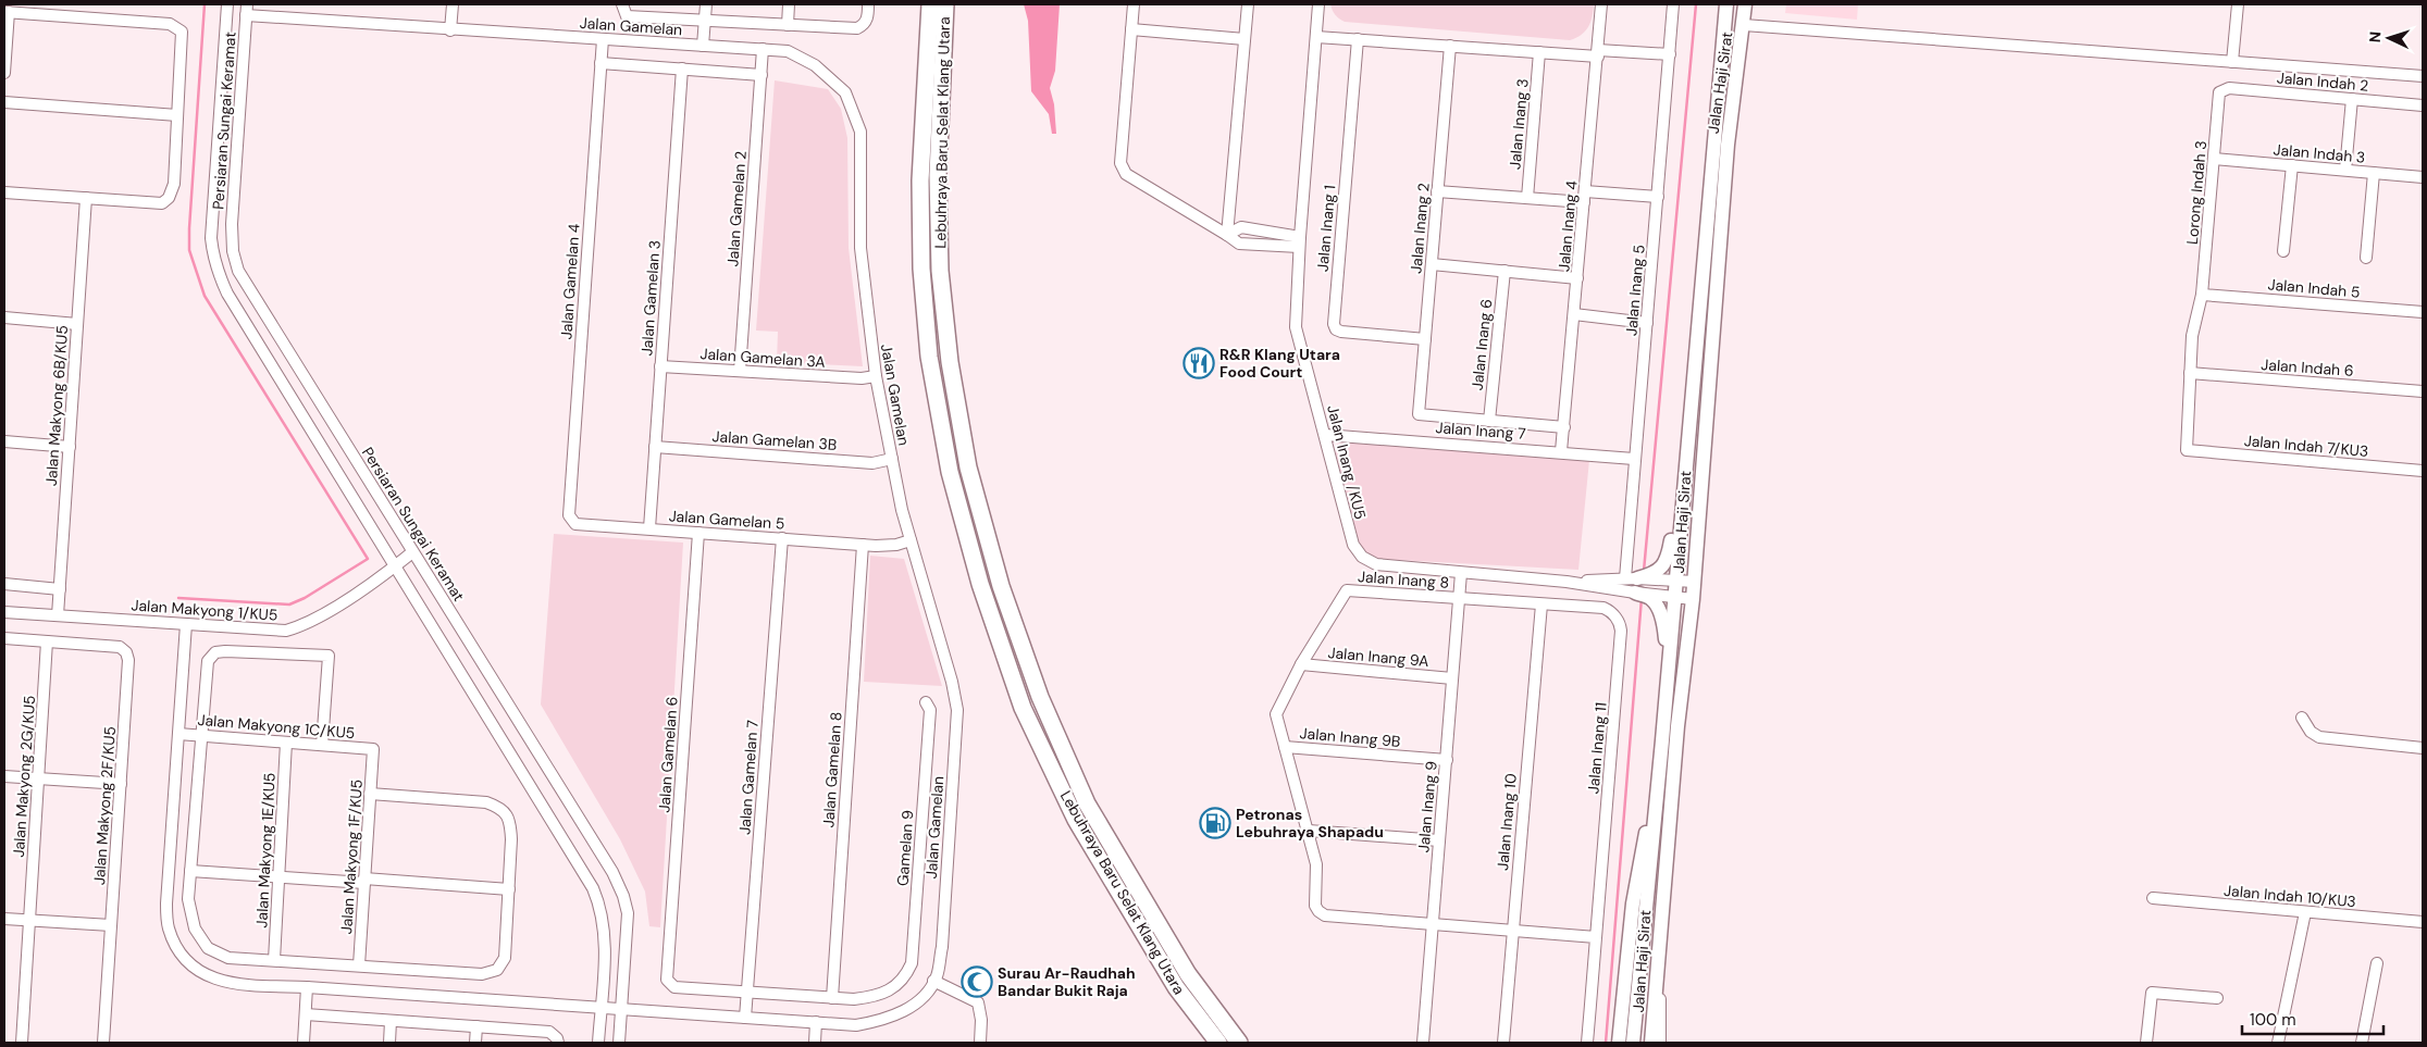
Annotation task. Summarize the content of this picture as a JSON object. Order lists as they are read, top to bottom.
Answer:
{
  "streets": {
    "highway": ["Lebuhraya Baru Selat Klang Utara"],
    "main road": ["Jalan Haji Sirat"],
    "street": [
      "Jalan Gamelan",
      "Jalan Indah 2",
      "Persiaran Sungai Keramat",
      "Jalan Inang 3",
      "Jalan Indah 3",
      "Lorong Indah 3",
      "Jalan Gamelan 2",
      "Jalan Inang 4",
      "Jalan Inang 1",
      "Jalan Inang 2",
      "Jalan Gamelan 4",
      "Jalan Indah 5",
      "Jalan Inang 5",
      "Jalan Gamelan 3",
      "Jalan Inang 6",
      "Jalan Gamelan 3A",
      "Jalan Indah 6",
      "Jalan Makyong 6B/KU5",
      "Jalan Inang 7",
      "Jalan Gamelan 3B",
      "Jalan Indah 7/KU3",
      "Jalan Inang /KU5",
      "Jalan Gamelan 5",
      "Jalan Inang 8",
      "Jalan Makyong 1/KU5",
      "Jalan Inang 9A",
      "Jalan Makyong 1C/KU5",
      "Jalan Inang 9B",
      "Jalan Inang 11",
      "Jalan Gamelan 6",
      "Jalan Gamelan 8",
      "Jalan Makyong 2G/KU5",
      "Jalan Gamelan 7",
      "Jalan Makyong 2F/KU5",
      "Jalan Inang 9",
      "Jalan Inang 10",
      "Gamelan 9",
      "Jalan Makyong 1E/KU5",
      "Jalan Makyong 1F/KU5",
      "Jalan Indah 10/KU3"
    ]
  },
  "crossings": [
    ["Jalan Gamelan", "Persiaran Sungai Keramat"],
    ["Jalan Gamelan", "Jalan Gamelan 2"],
    ["Jalan Gamelan", "Jalan Gamelan 4"],
    ["Jalan Gamelan", "Jalan Gamelan 3A"],
    ["Jalan Gamelan", "Jalan Gamelan 3B"],
    ["Jalan Gamelan", "Jalan Gamelan 5"],
    ["Jalan Gamelan", "Jalan Makyong 1/KU5"],
    ["Jalan Gamelan", "Jalan Makyong 1C/KU5"],
    ["Jalan Gamelan", "Jalan Gamelan 7"],
    ["Jalan Indah 2", "Lorong Indah 3"],
    ["Persiaran Sungai Keramat", "Jalan Makyong 1/KU5"],
    ["Jalan Indah 3", "Lorong Indah 3"],
    ["Lorong Indah 3", "Jalan Indah 5"],
    ["Lorong Indah 3", "Jalan Indah 6"],
    ["Lorong Indah 3", "Jalan Indah 7/KU3"],
    ["Jalan Gamelan 2", "Jalan Gamelan 3A"],
    ["Jalan Inang 4", "Jalan Inang 7"],
    ["Jalan Inang 1", "Jalan Inang 2"],
    ["Jalan Inang 2", "Jalan Inang 6"],
    ["Jalan Gamelan 4", "Jalan Gamelan 5"],
    ["Jalan Inang 5", "Jalan Inang 7"],
    ["Jalan Inang 5", "Jalan Inang /KU5"],
    ["Jalan Gamelan 3", "Jalan Gamelan 3A"],
    ["Jalan Gamelan 3", "Jalan Gamelan 3B"],
    ["Jalan Gamelan 3", "Jalan Gamelan 5"],
    ["Jalan Makyong 6B/KU5", "Jalan Makyong 1/KU5"],
    ["Jalan Inang 7", "Jalan Inang /KU5"],
    ["Jalan Inang /KU5", "Jalan Inang 9"],
    ["Jalan Gamelan 5", "Jalan Gamelan 6"],
    ["Jalan Gamelan 5", "Jalan Gamelan 8"],
    ["Jalan Gamelan 5", "Jalan Gamelan 7"],
    ["Jalan Inang 8", "Jalan Inang 9A"],
    ["Jalan Inang 8", "Jalan Inang 11"],
    ["Jalan Inang 8", "Jalan Inang 9"],
    ["Jalan Inang 9A", "Jalan Inang 9"],
    ["Jalan Makyong 1C/KU5", "Jalan Makyong 1E/KU5"],
    ["Jalan Makyong 1C/KU5", "Jalan Makyong 1F/KU5"],
    ["Jalan Inang 9B", "Jalan Inang 9"],
    ["Jalan Inang 11", "Jalan Inang 9"],
    ["Jalan Inang 11", "Jalan Inang 10"],
    ["Jalan Gamelan 6", "Jalan Gamelan 7"],
    ["Jalan Gamelan 8", "Gamelan 9"],
    ["Jalan Makyong 2G/KU5", "Jalan Makyong 2F/KU5"]
  ],
  "places": {
    "restaurant": ["R&R Klang Utara Food Court"],
    "fuel station": ["Petronas Lebuhraya Shapadu"],
    "mosque": ["Surau Ar-Raudhah Bandar Bukit Raja"]
  },
  "scale_bar": "100 m",
  "north": "left"
}
